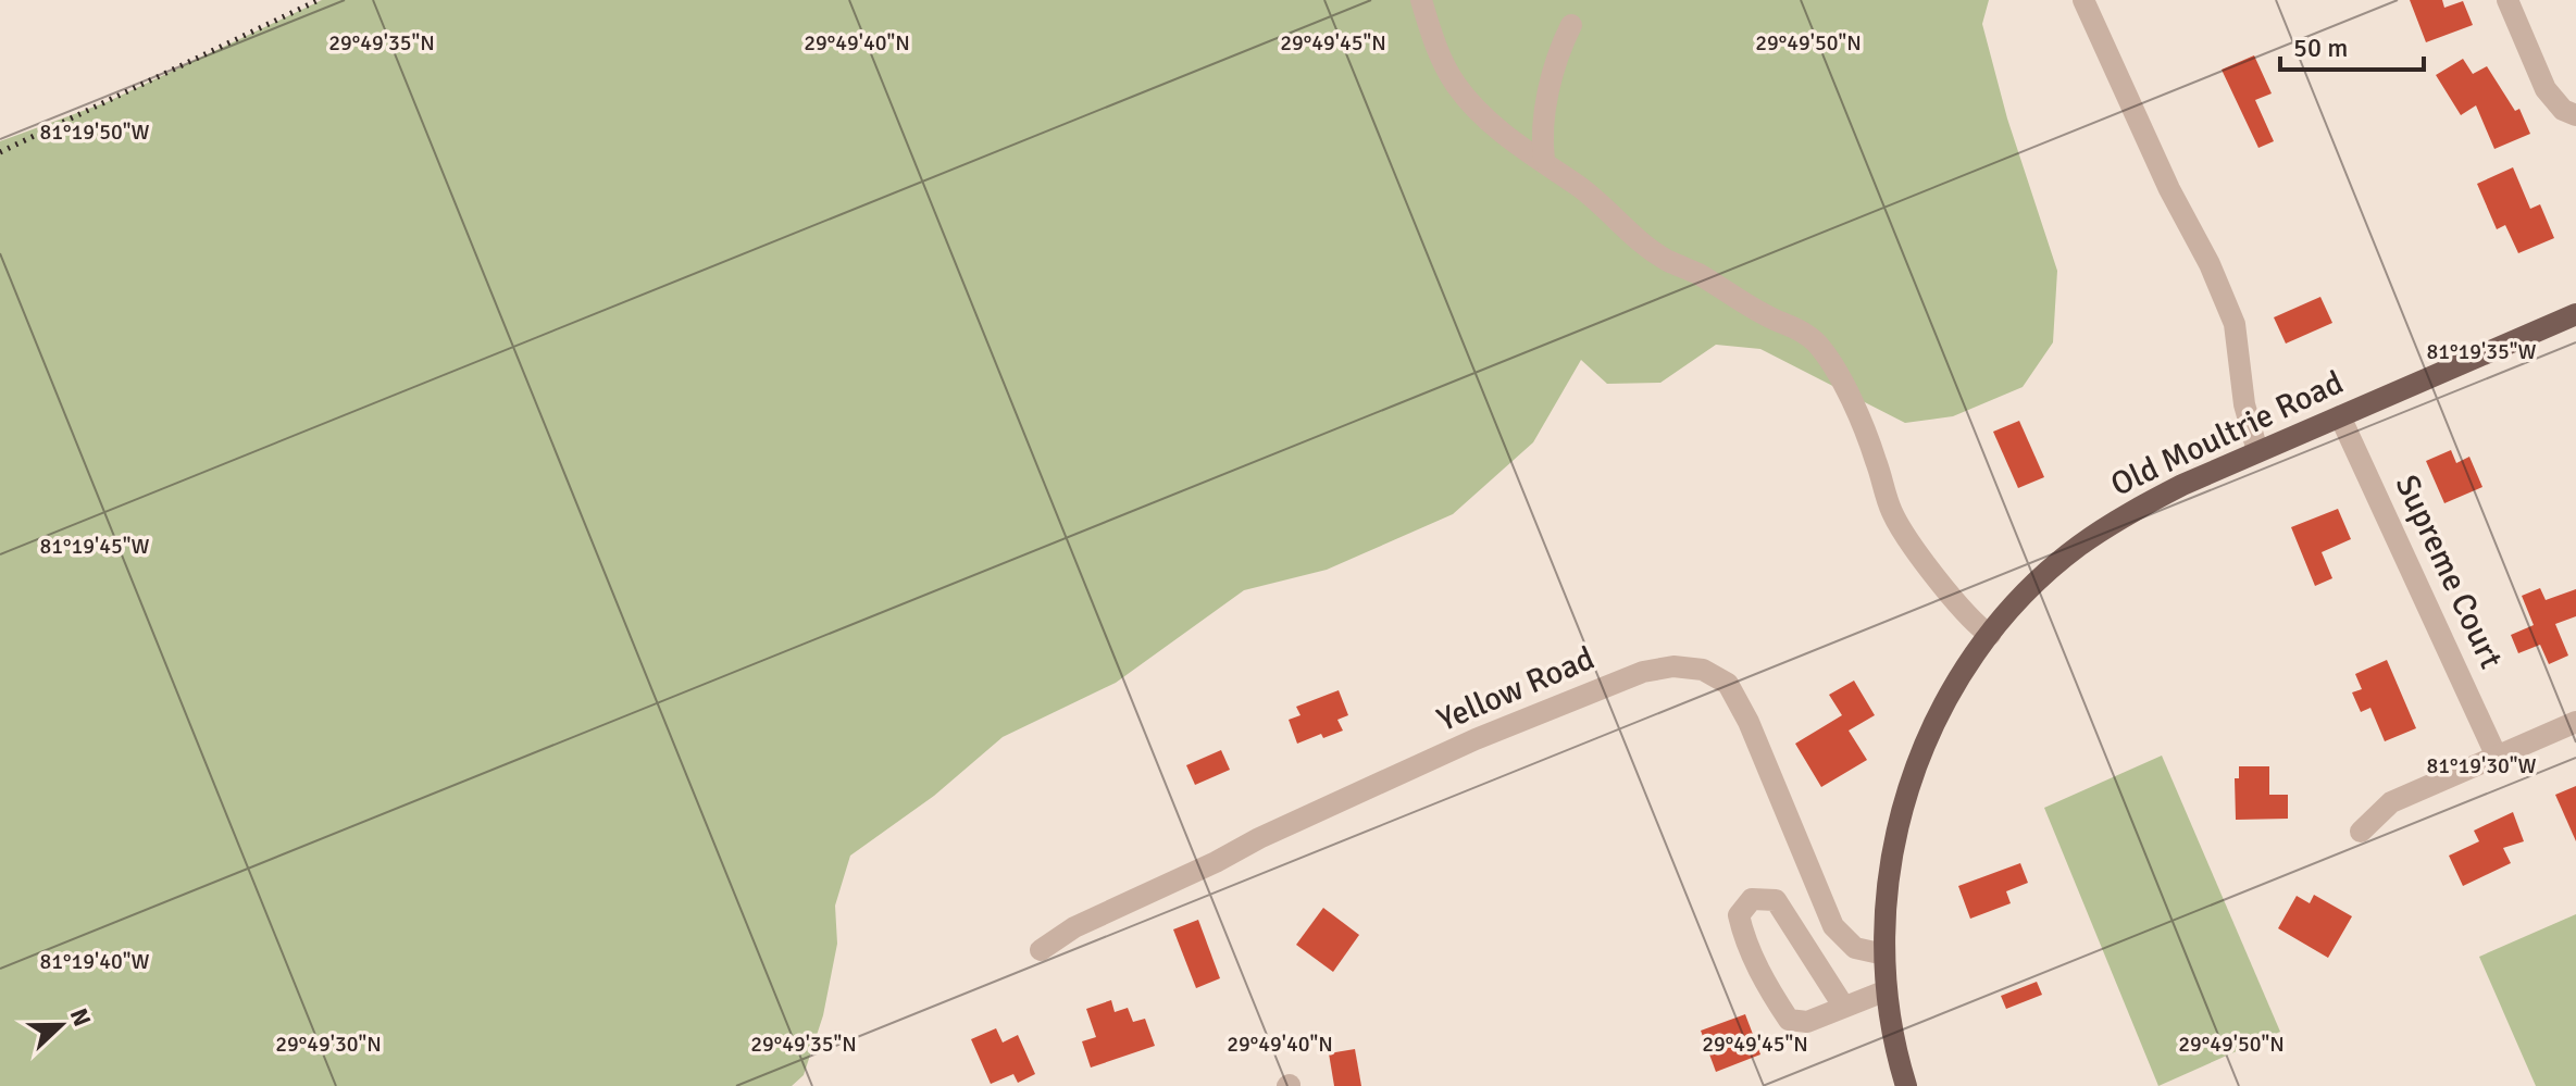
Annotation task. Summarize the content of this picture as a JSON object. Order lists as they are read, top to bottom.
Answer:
{
  "streets": {
    "main road": ["Old Moultrie Road"],
    "street": ["Supreme Court", "Yellow Road"]
  },
  "crossings": [
    ["Old Moultrie Road", "Supreme Court"],
    ["Old Moultrie Road", "Yellow Road"]
  ],
  "scale_bar": "50 m",
  "north": "right",
  "coordinates": [
    "29°49'35\"N",
    "29°49'40\"N",
    "29°49'45\"N",
    "29°49'50\"N",
    "81°19'50\"W",
    "81°19'35\"W",
    "81°19'45\"W",
    "81°19'30\"W",
    "81°19'40\"W",
    "29°49'30\"N"
  ]
}
